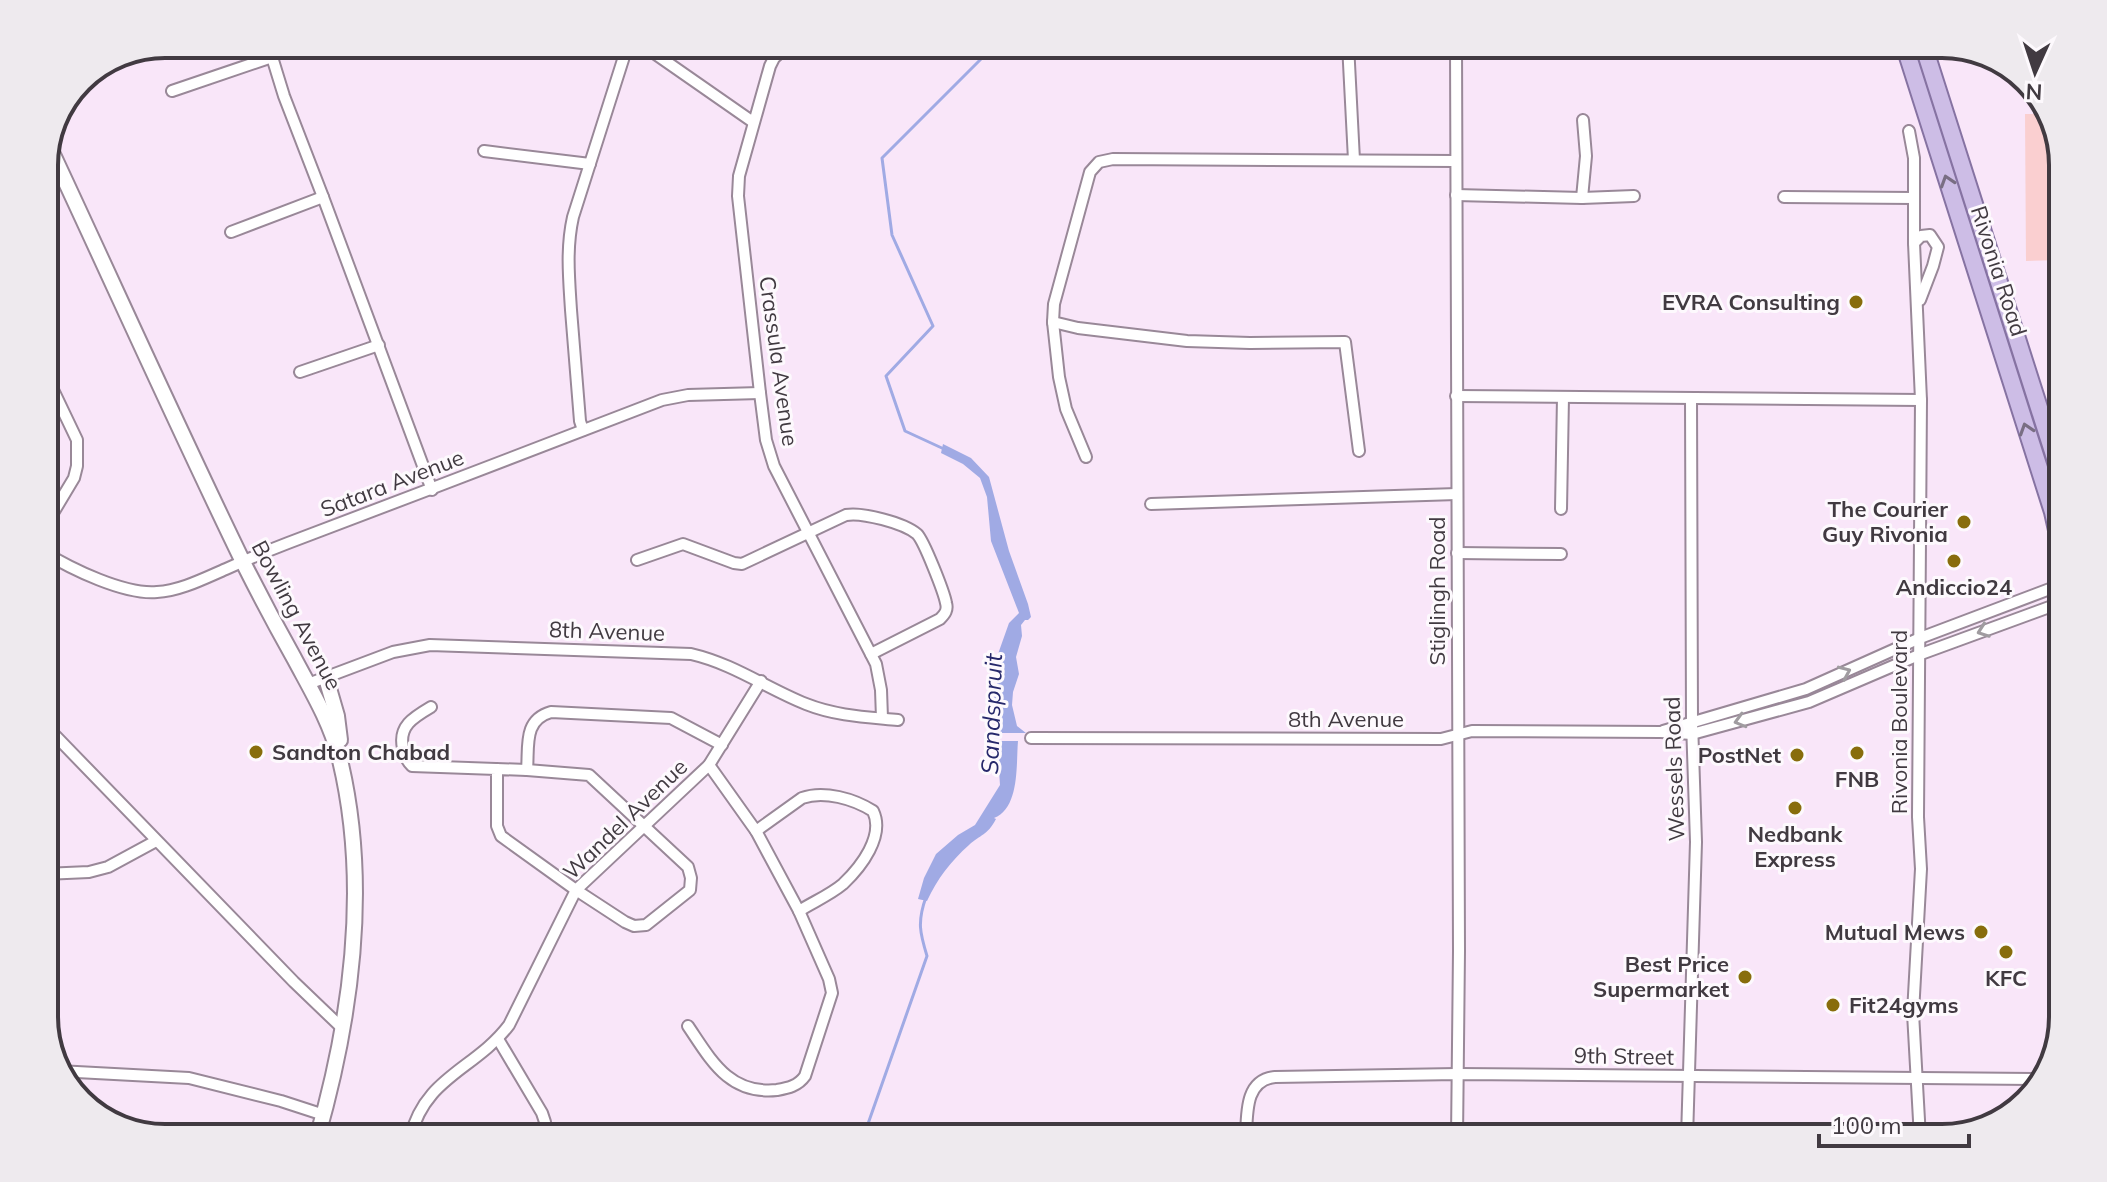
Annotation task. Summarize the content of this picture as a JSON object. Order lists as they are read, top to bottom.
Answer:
{
  "streets": {
    "main road": ["Rivonia Road", "Bowling Avenue"],
    "street": [
      "Crassula Avenue",
      "Satara Avenue",
      "Stiglingh Road",
      "8th Avenue",
      "Rivonia Boulevard",
      "Wessels Road",
      "Wandel Avenue",
      "9th Street"
    ]
  },
  "crossings": [
    ["Crassula Avenue", "Satara Avenue"],
    ["Crassula Avenue", "8th Avenue"],
    ["Satara Avenue", "Bowling Avenue"],
    ["Stiglingh Road", "8th Avenue"],
    ["Stiglingh Road", "9th Street"],
    ["Bowling Avenue", "8th Avenue"],
    ["8th Avenue", "Wessels Road"],
    ["8th Avenue", "Wandel Avenue"],
    ["Rivonia Boulevard", "9th Street"],
    ["Wessels Road", "9th Street"]
  ],
  "water": ["Sandspruit"],
  "places": [
    "EVRA Consulting",
    "The Courier Guy Rivonia",
    "Andiccio24",
    "Sandton Chabad",
    "FNB",
    "PostNet",
    "Nedbank Express",
    "Mutual Mews",
    "KFC",
    "Best Price Supermarket",
    "Fit24gyms"
  ],
  "scale_bar": "100 m",
  "north": "bottom"
}
